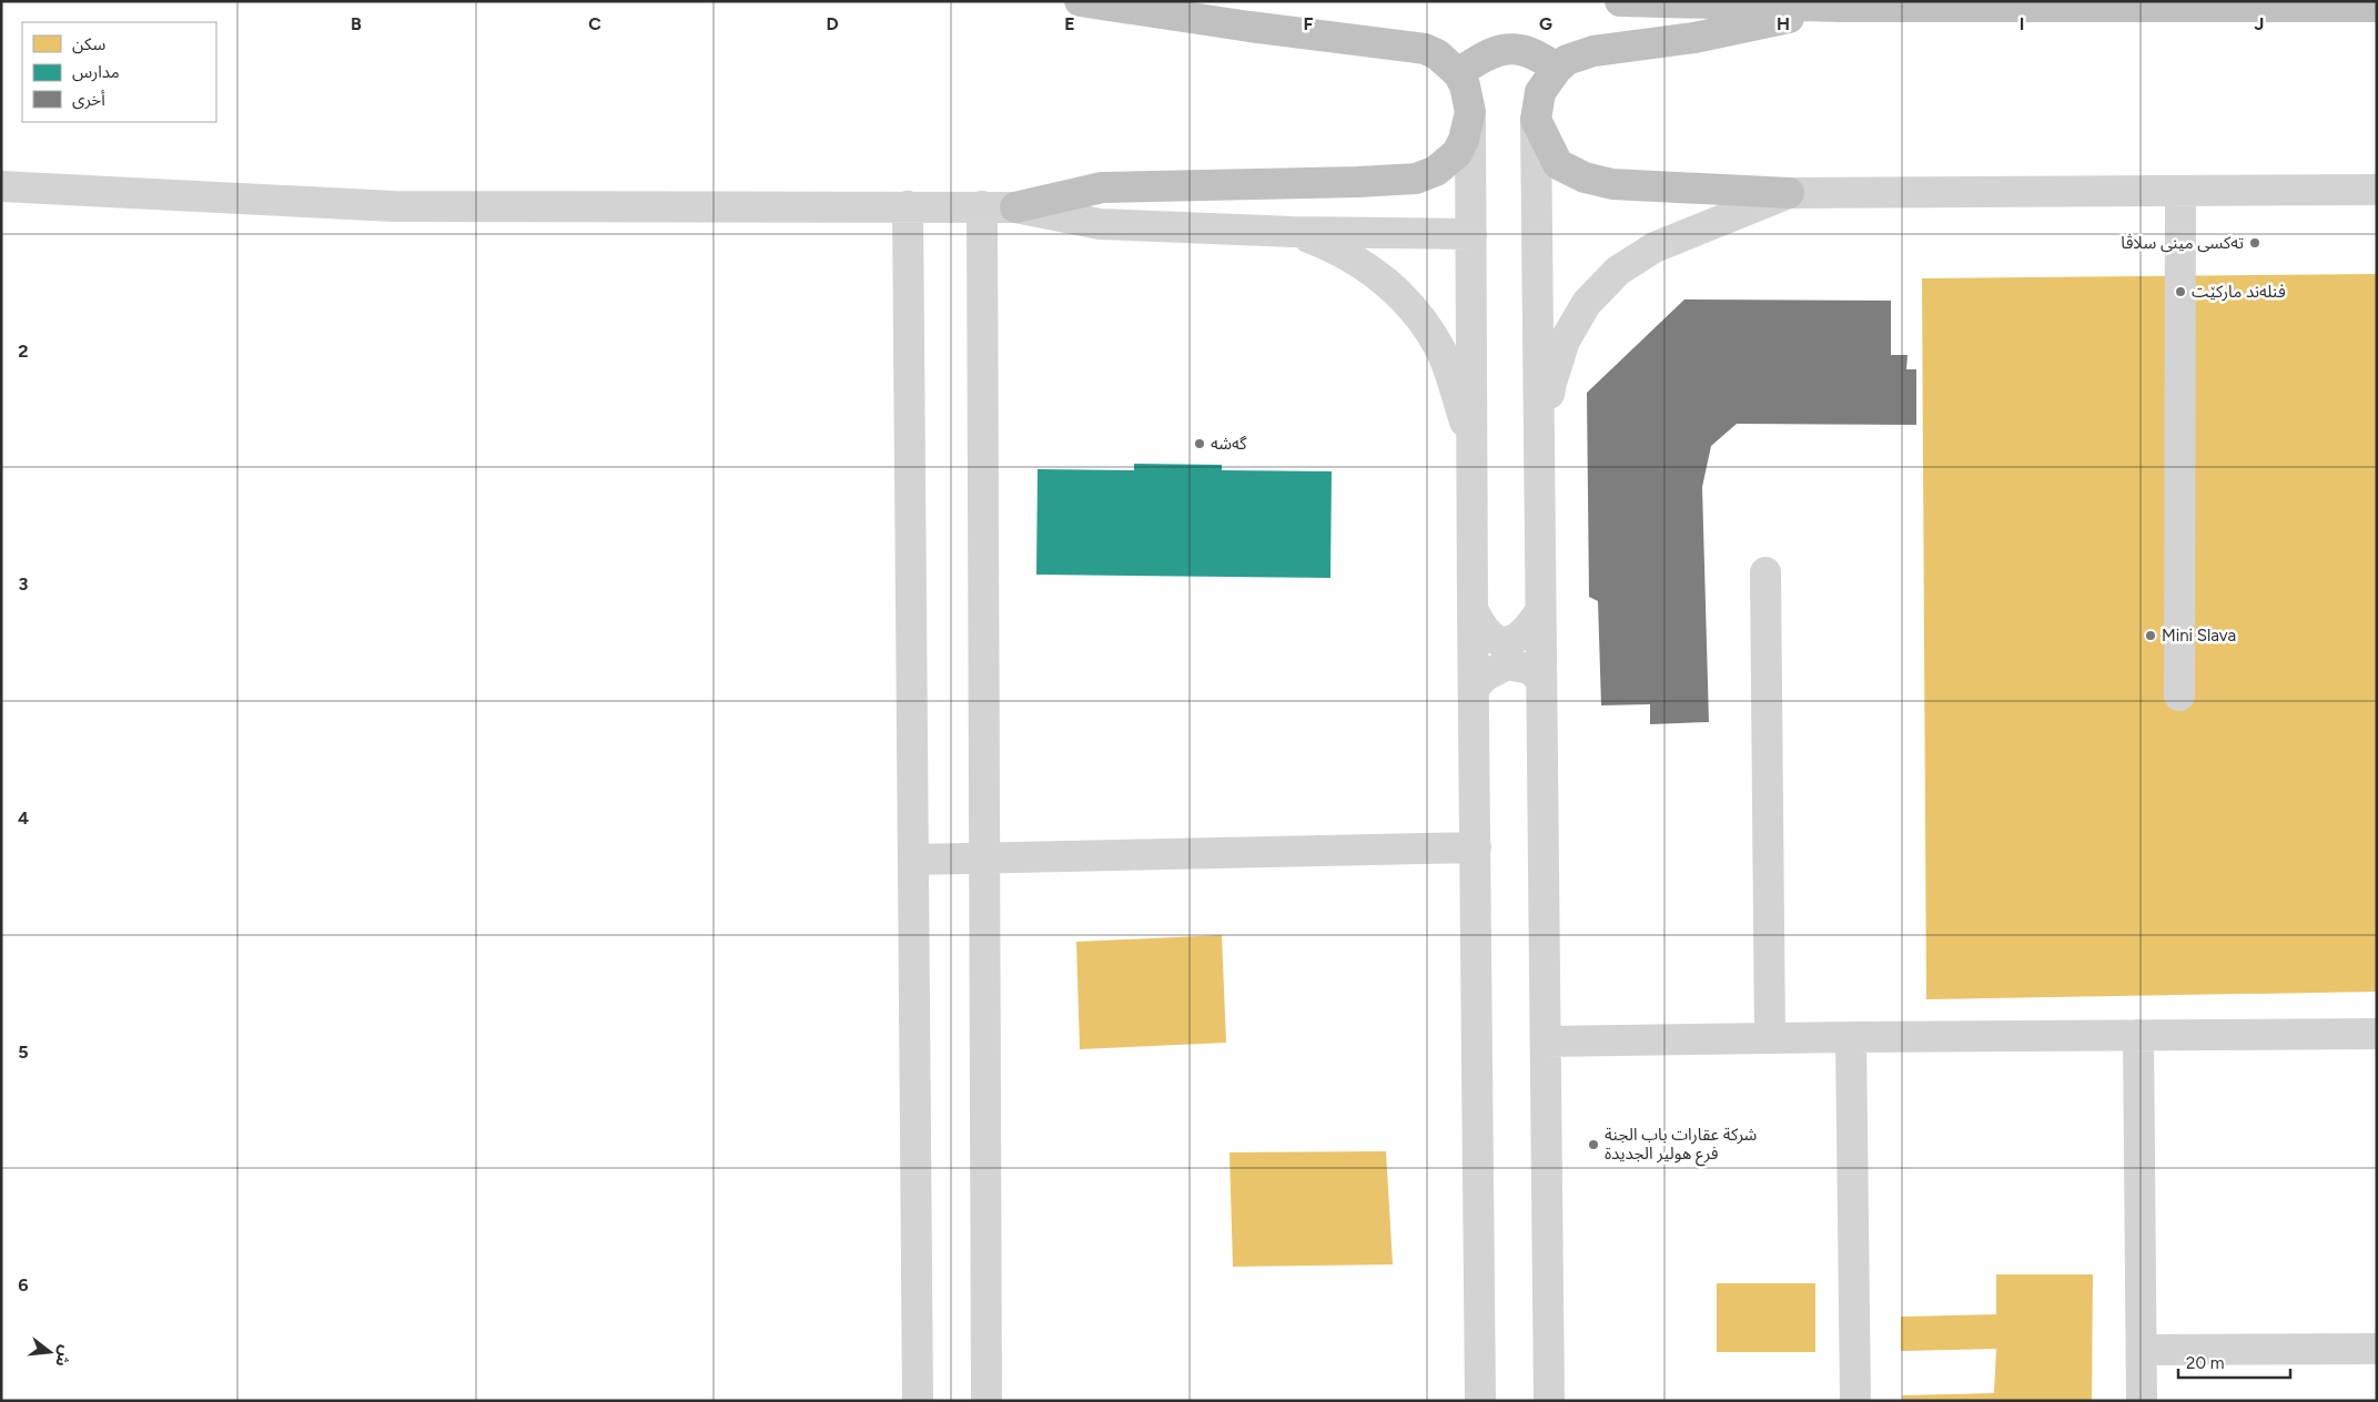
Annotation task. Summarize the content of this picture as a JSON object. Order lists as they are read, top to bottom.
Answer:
{
  "places": [
    "تەکسی مینی سلاڤا",
    "فنلەند مارکێت",
    "گەشە",
    "Mini Slava",
    "شرکة عقارات باب الجنة فرع هولیر الجدیدة"
  ],
  "legend": ["سكن", "مدارس", "أخرى"],
  "scale_bar": "20 m",
  "north": "right",
  "grid": {
    "columns": [
      "B",
      "C",
      "D",
      "E",
      "F",
      "G",
      "H",
      "I",
      "J"
    ],
    "rows": [
      "2",
      "3",
      "4",
      "5",
      "6"
    ]
  }
}
